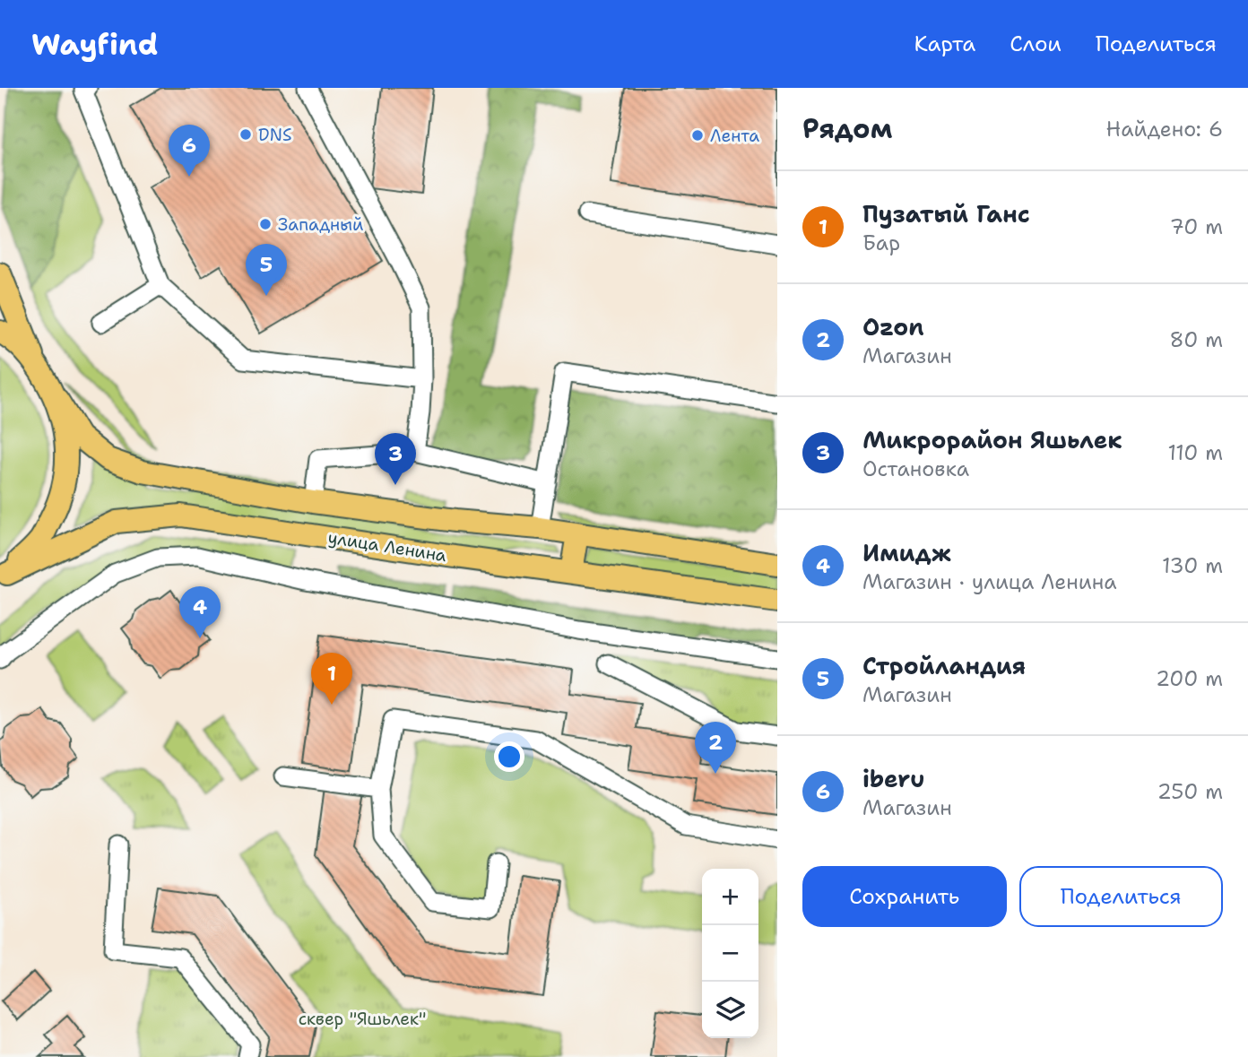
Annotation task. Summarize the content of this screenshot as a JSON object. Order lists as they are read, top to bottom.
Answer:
{
  "streets": {
    "main road": ["улица Ленина"]
  },
  "parks": ["сквер \"Яшьлек\""],
  "places": ["DNS", "Лента", "Западный"],
  "page": {
    "header": "Wayfind",
    "nav": ["Карта", "Слои", "Поделиться"],
    "heading": ["Рядом", "Найдено: 6"],
    "pins": [
      "6",
      "5",
      "3",
      "4",
      "1",
      "2"
    ],
    "list": [
      {
        "mark": "1",
        "name": "Пузатый Ганс",
        "note": "Бар",
        "value": "70 m"
      },
      {
        "mark": "2",
        "name": "Ozon",
        "note": "Магазин",
        "value": "80 m"
      },
      {
        "mark": "3",
        "name": "Микрорайон Яшьлек",
        "note": "Остановка",
        "value": "110 m"
      },
      {
        "mark": "4",
        "name": "Имидж",
        "note": "Магазин · улица Ленина",
        "value": "130 m"
      },
      {
        "mark": "5",
        "name": "Стройландия",
        "note": "Магазин",
        "value": "200 m"
      },
      {
        "mark": "6",
        "name": "iberu",
        "note": "Магазин",
        "value": "250 m"
      }
    ],
    "buttons": ["Сохранить", "Поделиться"],
    "map_buttons": ["+", "−"]
  }
}
